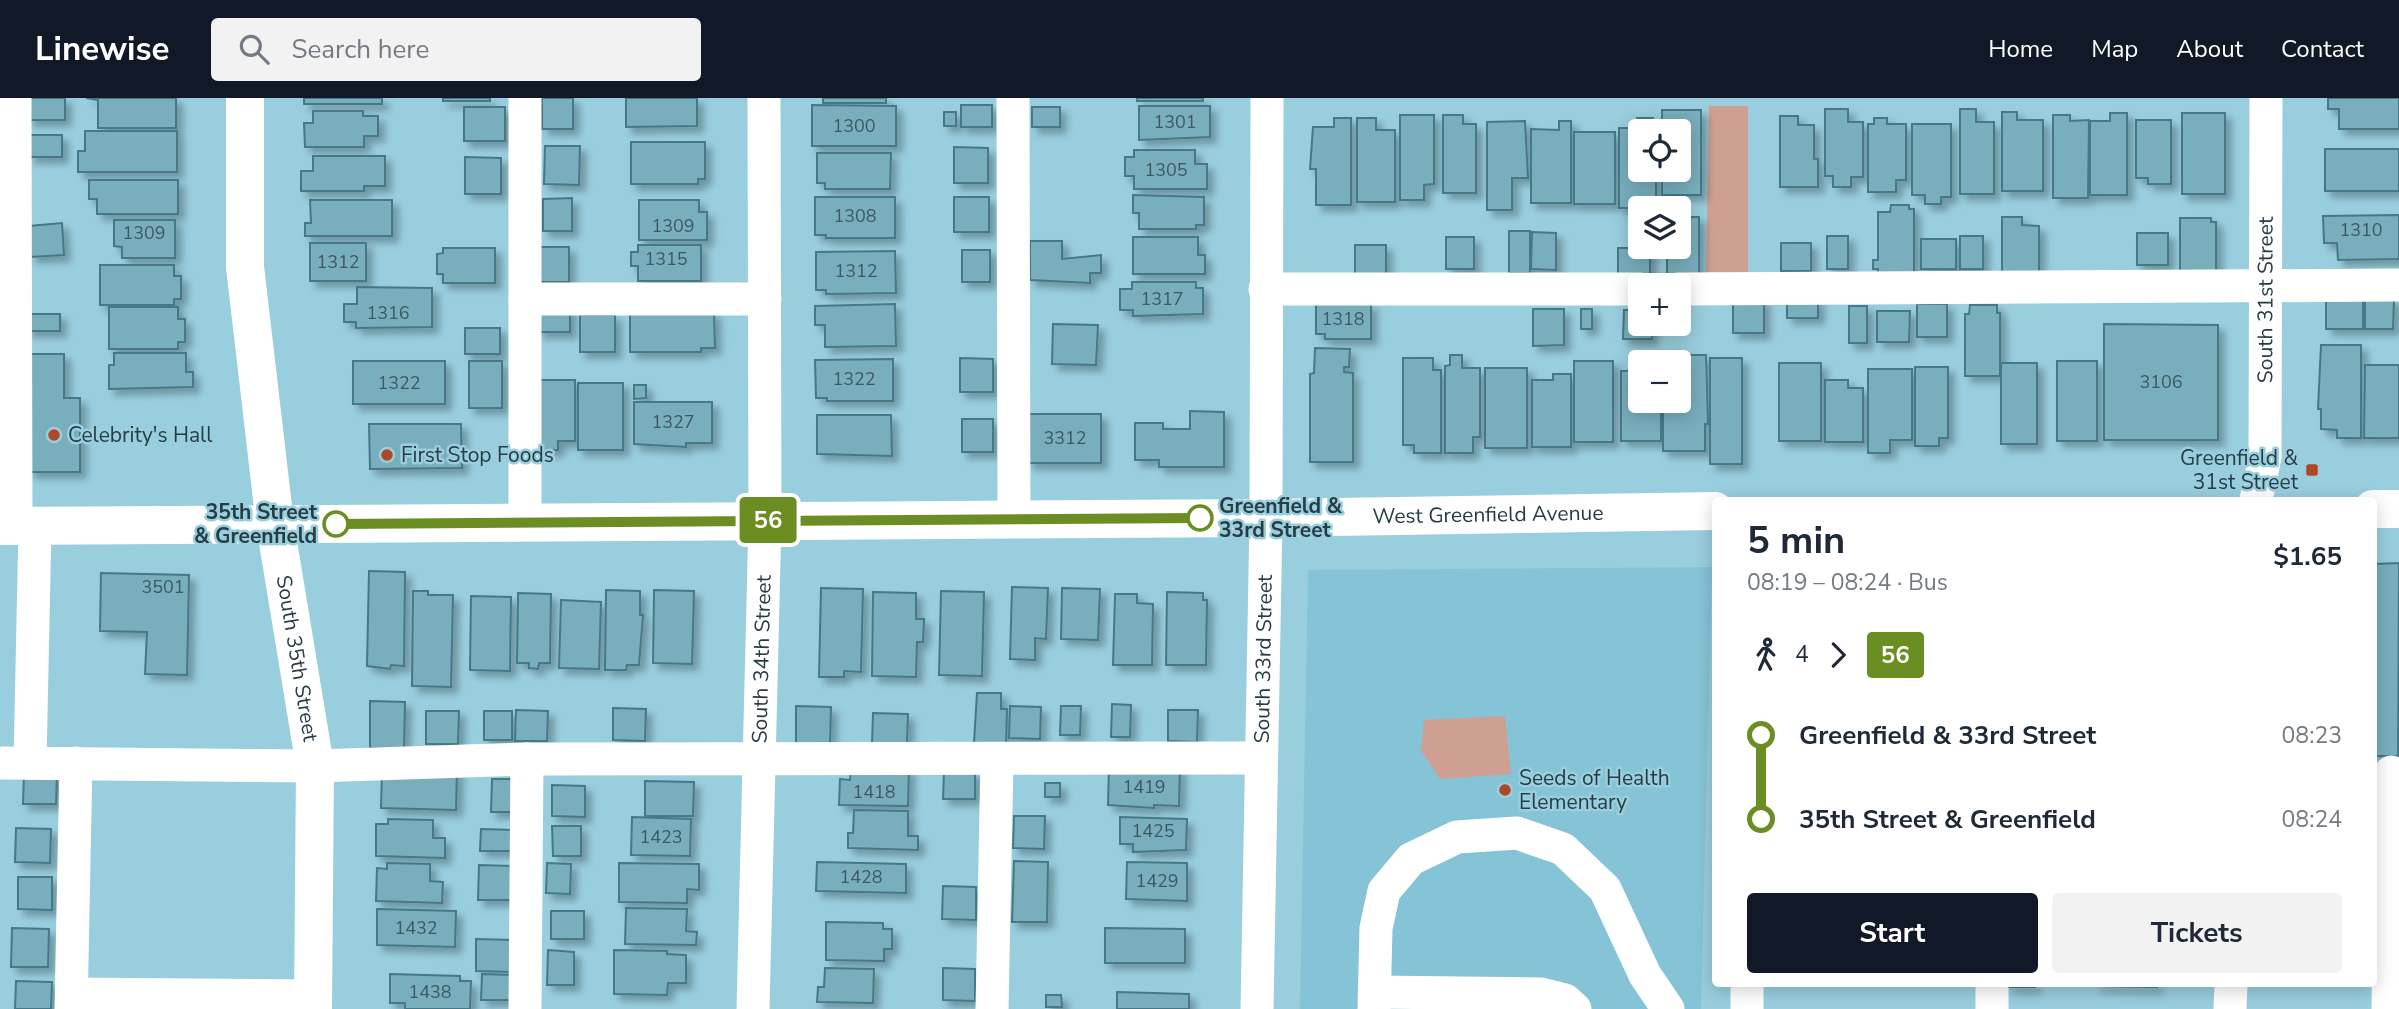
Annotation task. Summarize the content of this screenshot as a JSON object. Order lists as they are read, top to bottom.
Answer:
{
  "streets": {
    "main road": ["West Greenfield Avenue", "South 35th Street"],
    "street": ["South 31st Street", "South 34th Street", "South 33rd Street"]
  },
  "crossings": [
    ["West Greenfield Avenue", "South 35th Street"],
    ["West Greenfield Avenue", "South 34th Street"],
    ["West Greenfield Avenue", "South 33rd Street"]
  ],
  "places": {
    "other": [
      "Celebrity's Hall",
      "First Stop Foods",
      "Greenfield & 33rd Street",
      "35th Street & Greenfield",
      "Seeds of Health Elementary"
    ],
    "transit": ["Greenfield & 31st Street"]
  },
  "lines": ["bus line 56"],
  "house_numbers": [
    "1301",
    "1300",
    "1305",
    "1308",
    "1309",
    "1310",
    "1309",
    "1315",
    "1312",
    "1312",
    "1317",
    "1316",
    "1318",
    "1322",
    "3106",
    "1322",
    "1327",
    "3312",
    "3501",
    "1419",
    "1418",
    "1425",
    "1423",
    "1428",
    "1429",
    "1432",
    "1438"
  ],
  "page": {
    "header": "Linewise",
    "search": "Search here",
    "nav": [
      "Home",
      "Map",
      "About",
      "Contact"
    ],
    "on_map": "56",
    "map_buttons": ["+", "−"],
    "heading": ["5 min", "08:19 – 08:24 · Bus", "$1.65"],
    "legs": ["4", "56"],
    "list": [
      {
        "name": "Greenfield & 33rd Street",
        "value": "08:23"
      },
      {
        "name": "35th Street & Greenfield",
        "value": "08:24"
      }
    ],
    "buttons": ["Start", "Tickets"]
  }
}
